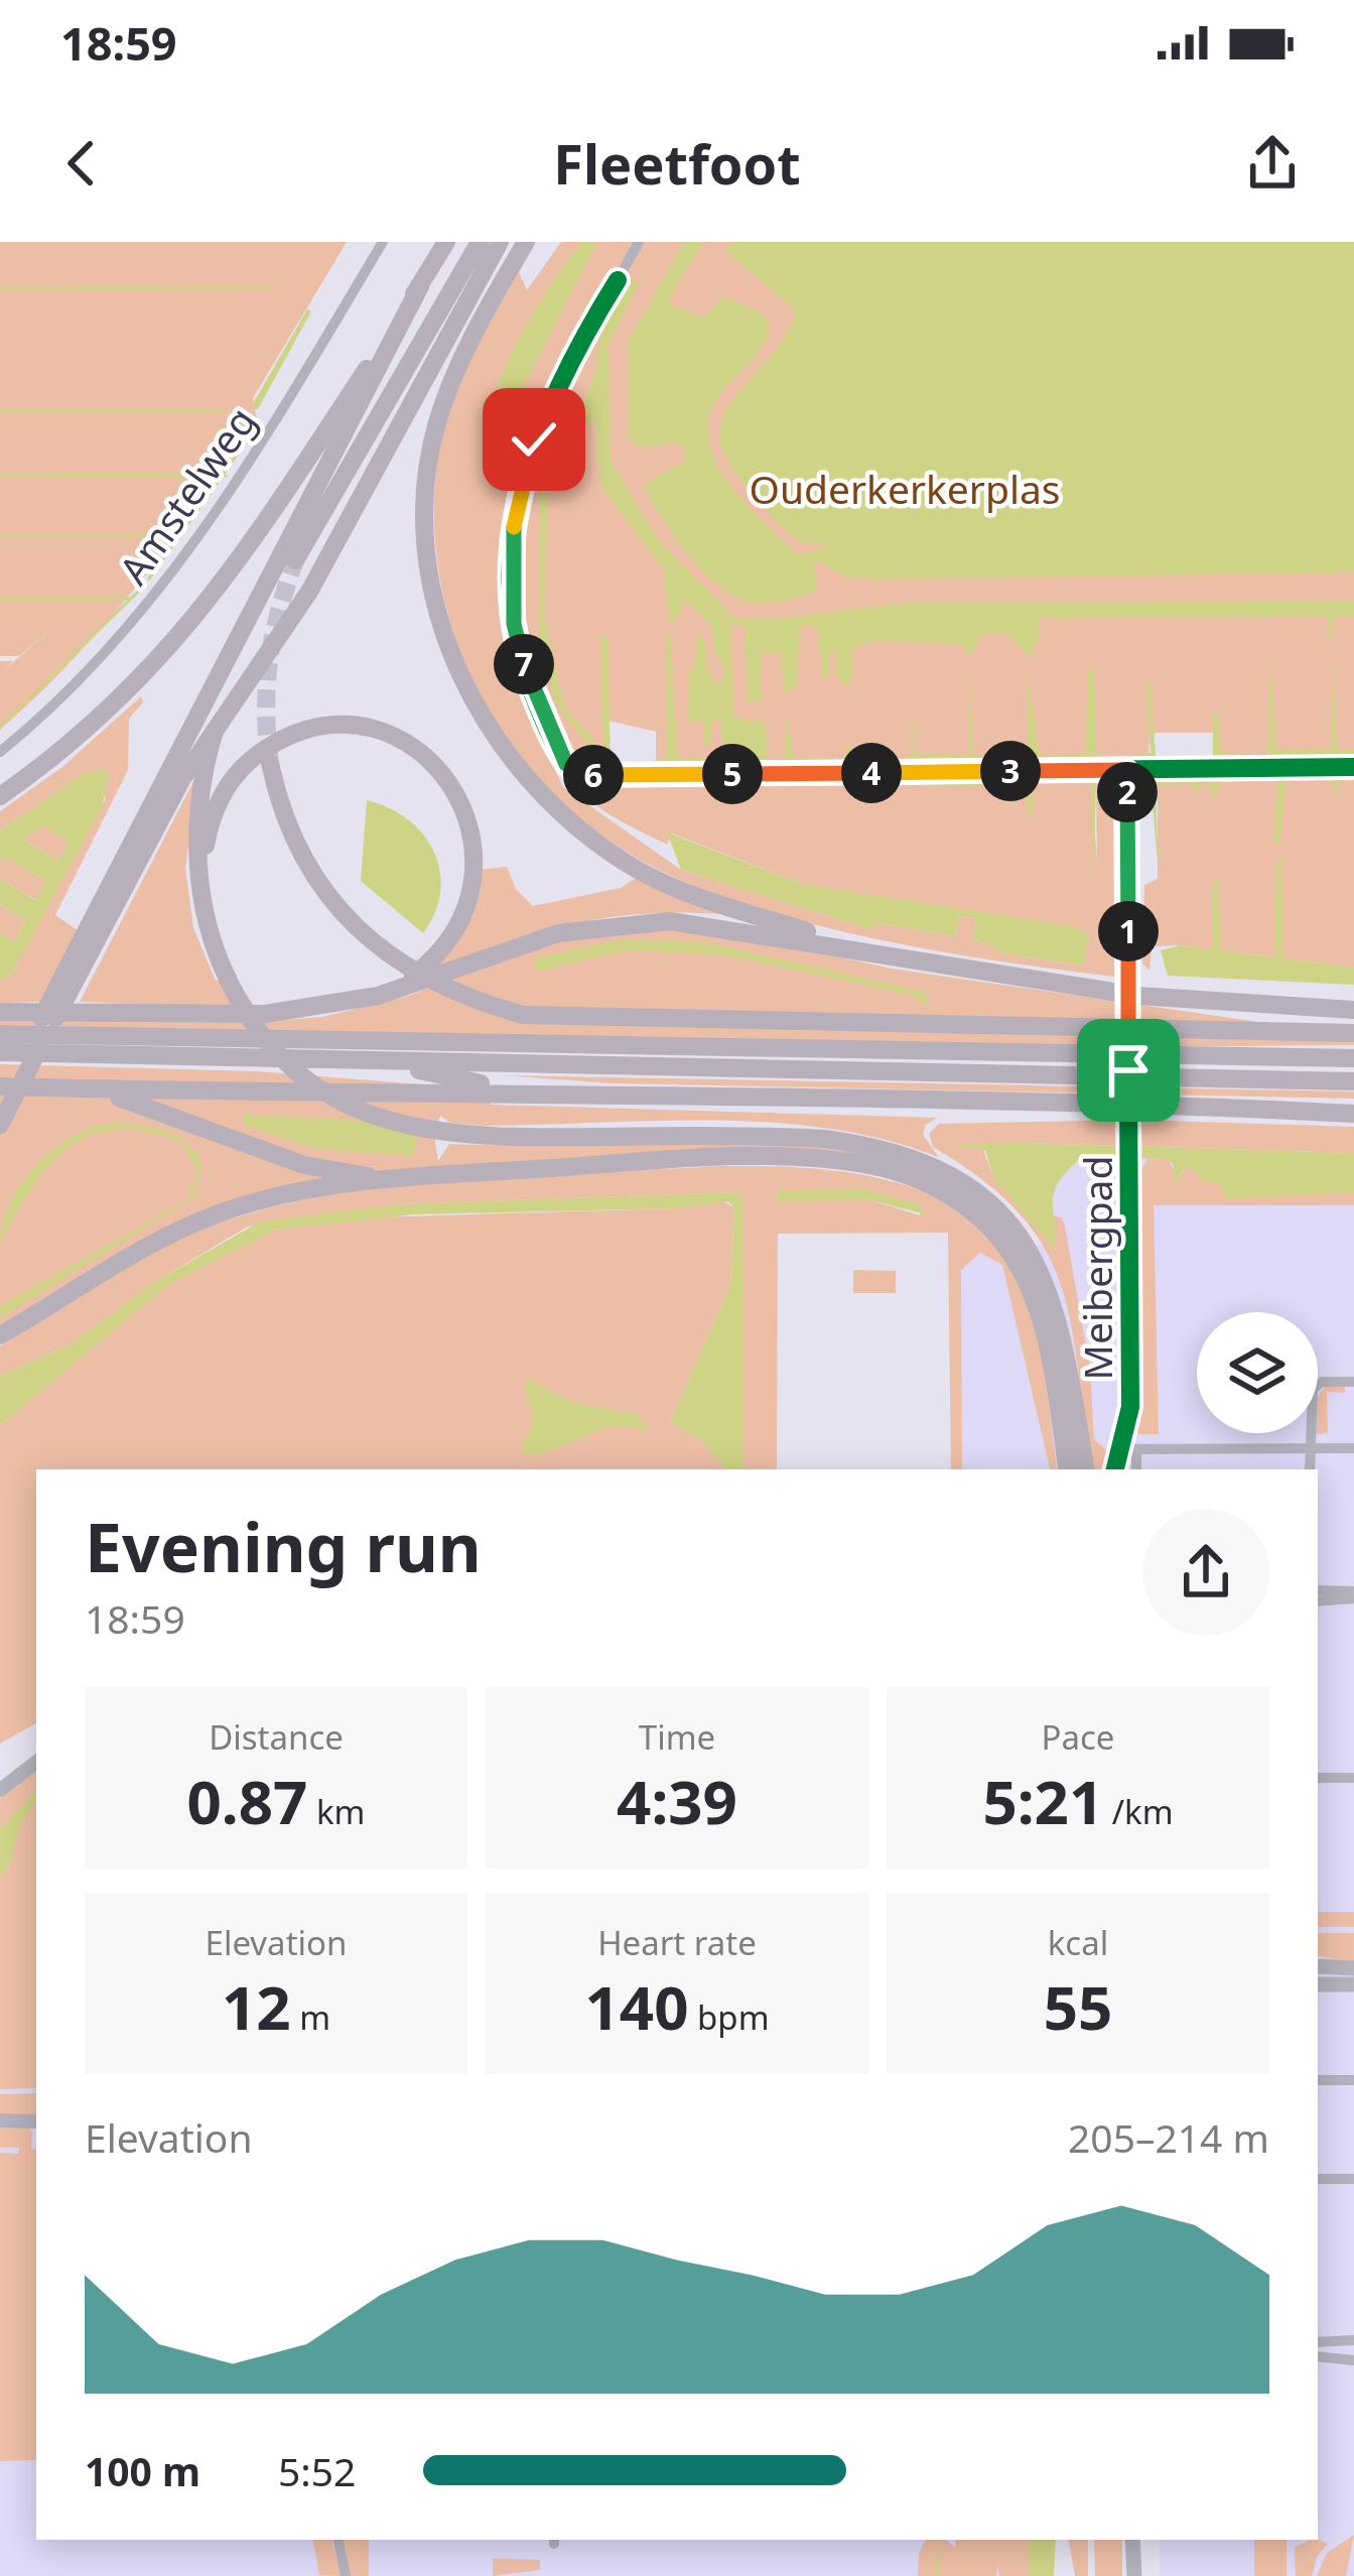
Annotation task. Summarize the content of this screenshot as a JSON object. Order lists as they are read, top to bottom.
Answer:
{
  "streets": {
    "street": ["Amstelweg"],
    "cycle path": ["Meibergpad"]
  },
  "parks": ["Ouderkerkerplas"],
  "page": {
    "status": "18:59",
    "header": "Fleetfoot",
    "pins": [
      "7",
      "3",
      "4",
      "5",
      "6",
      "2",
      "1"
    ],
    "heading": ["Evening run", "18:59"],
    "stats": [
      ["Distance", "0.87 km"],
      ["Time", "4:39"],
      ["Pace", "5:21 /km"],
      ["Elevation", "12 m"],
      ["Heart rate", "140 bpm"],
      ["kcal", "55"]
    ],
    "chart": ["Elevation", "205–214 m"],
    "list": [
      {
        "name": "100 m",
        "note": "5:52"
      }
    ]
  }
}
